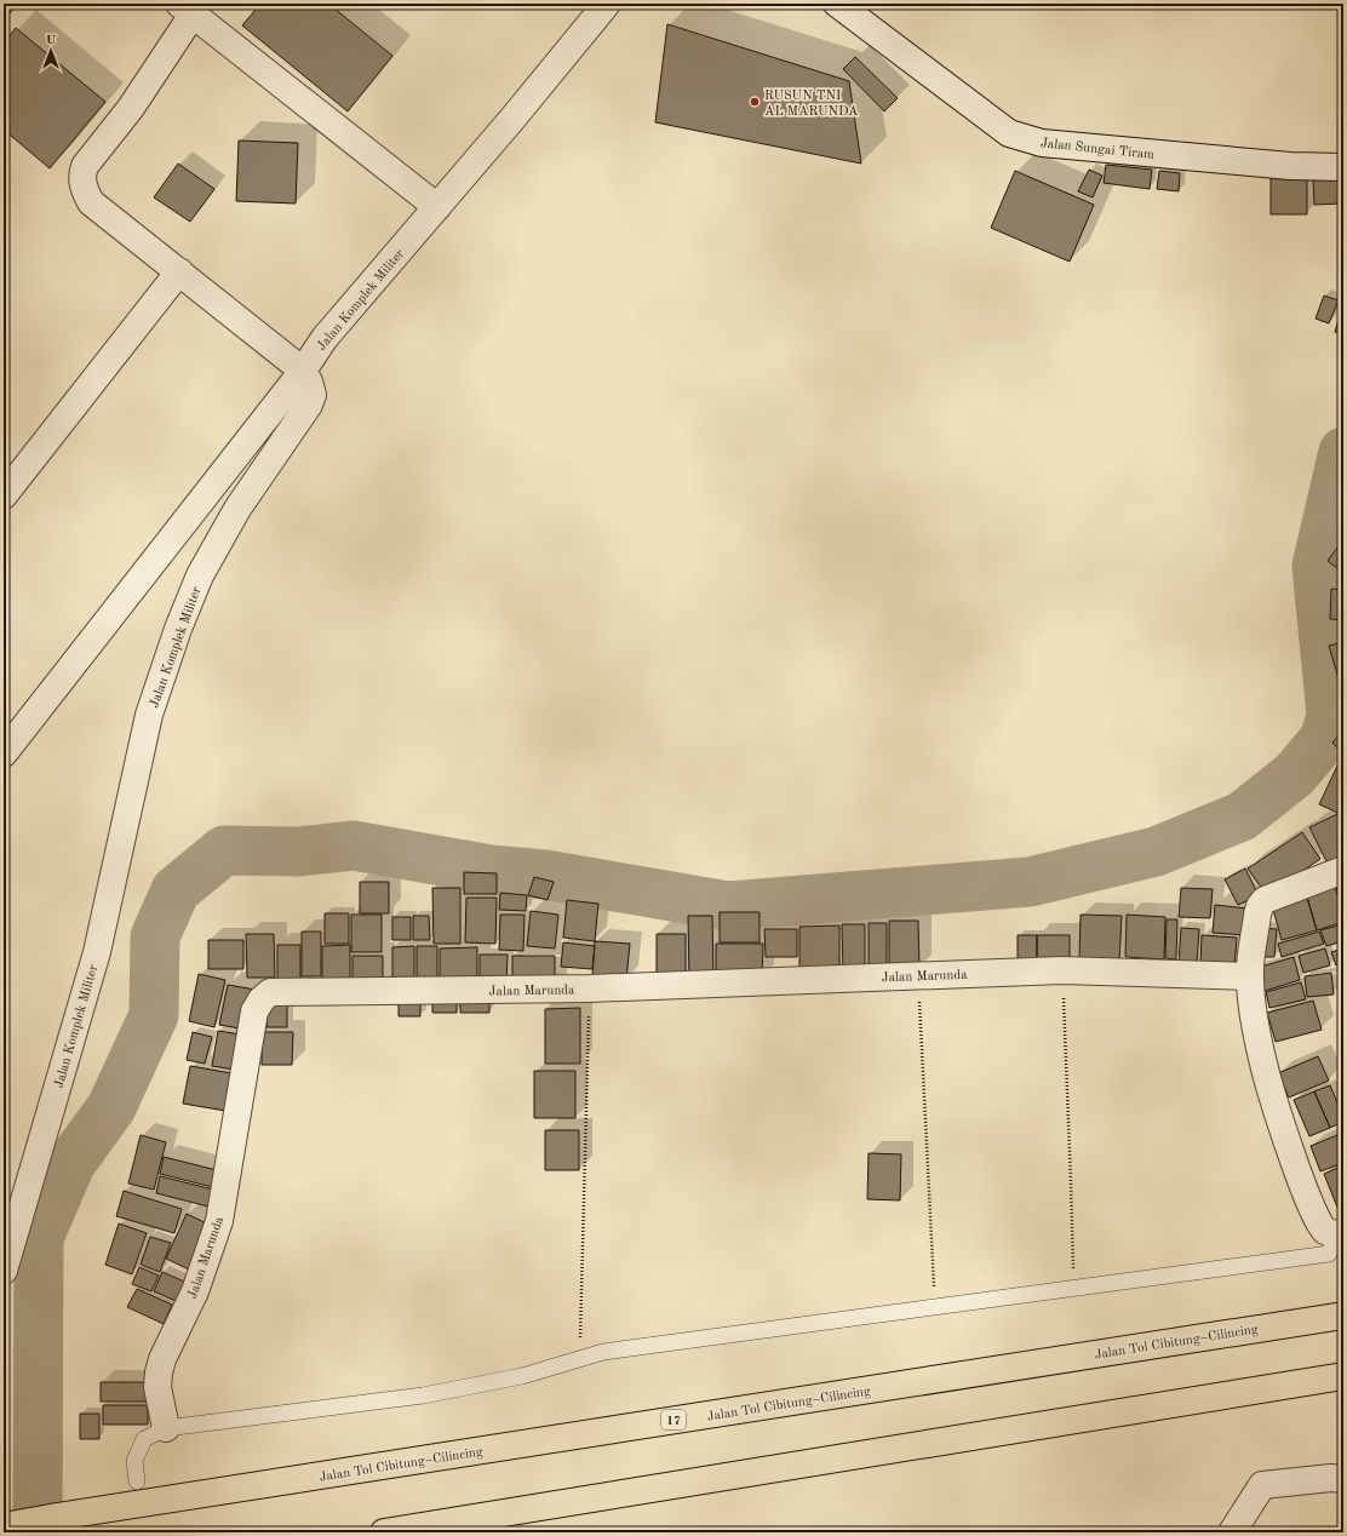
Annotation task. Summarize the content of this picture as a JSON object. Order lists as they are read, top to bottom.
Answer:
{
  "streets": {
    "highway": ["Jalan Tol Cibitung–Cilincing", "17"],
    "street": ["Jalan Sungai Tiram", "Jalan Komplek Militer", "Jalan Marunda"]
  },
  "places": ["RUSUN TNI AL MARUNDA"],
  "north": "top"
}
